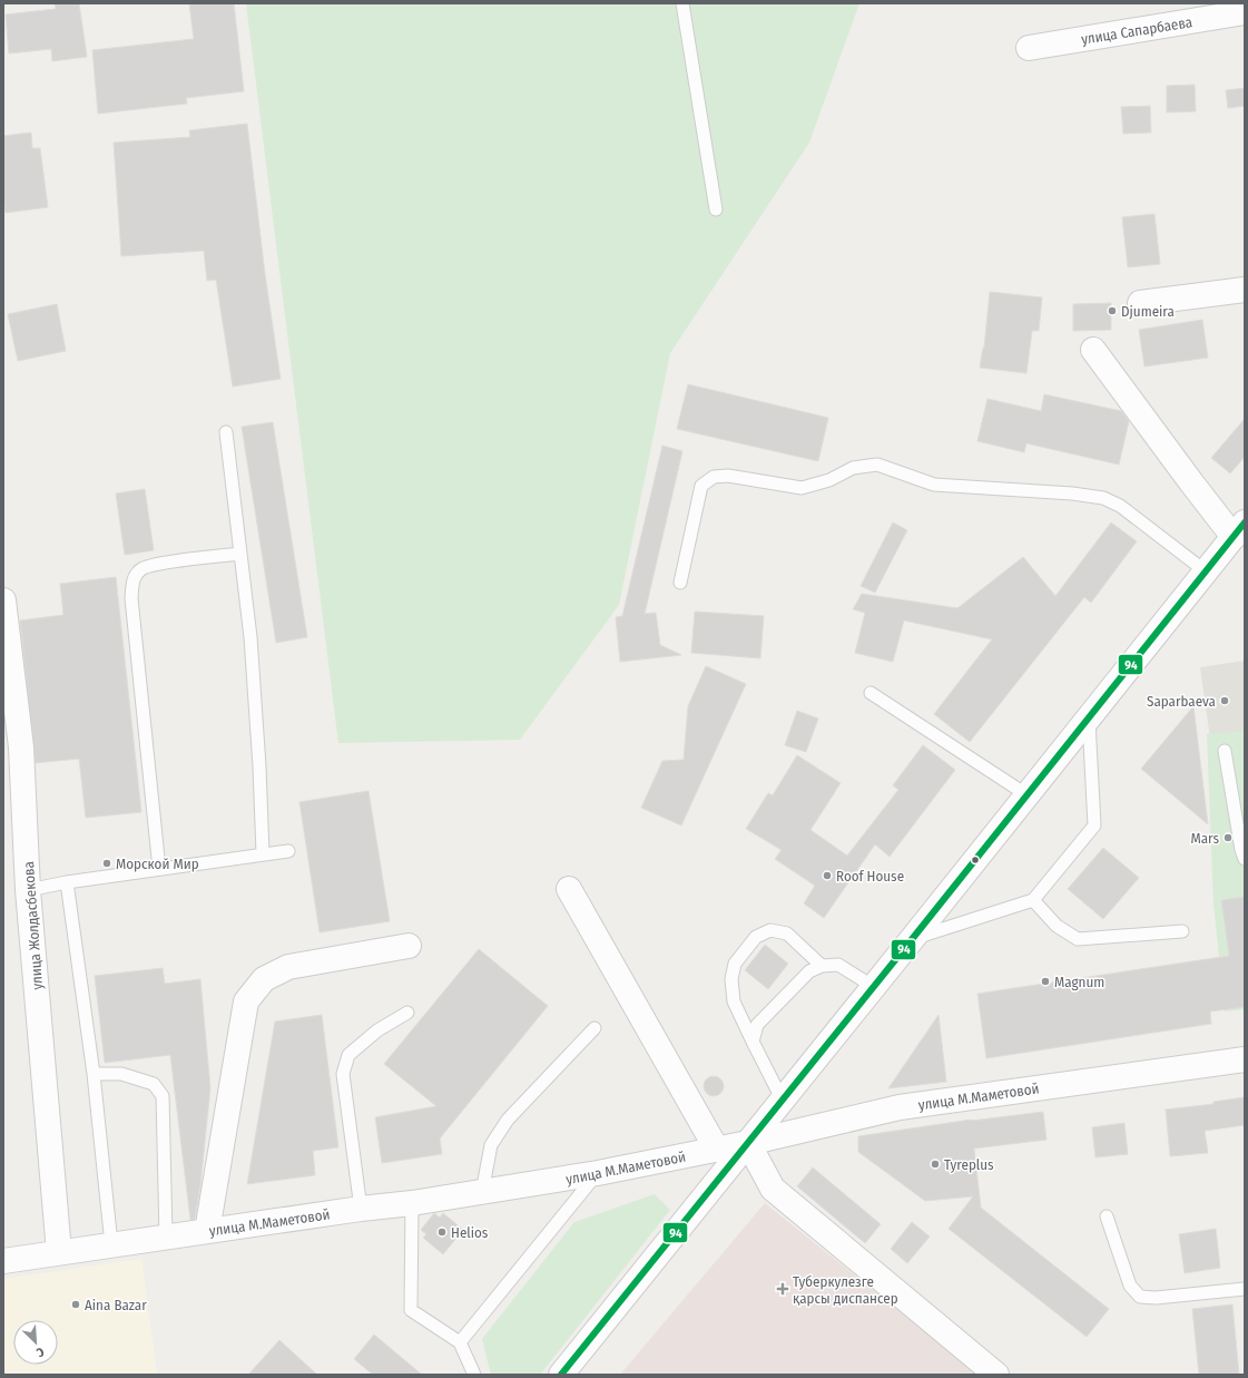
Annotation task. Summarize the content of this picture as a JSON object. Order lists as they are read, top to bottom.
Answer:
{
  "streets": {
    "street": ["улица Сапарбаева", "улица Жолдасбекова", "улица М.Маметовой"]
  },
  "crossings": [
    ["улица Жолдасбекова", "улица М.Маметовой"]
  ],
  "places": {
    "other": [
      "Djumeira",
      "Saparbaeva",
      "Mars",
      "Морской Мир",
      "Roof House",
      "Magnum",
      "Tyreplus",
      "Helios",
      "Aina Bazar"
    ],
    "health": ["Туберкулезге қарсы диспансер"]
  },
  "lines": ["transit line 94"],
  "north": "bottom right"
}
